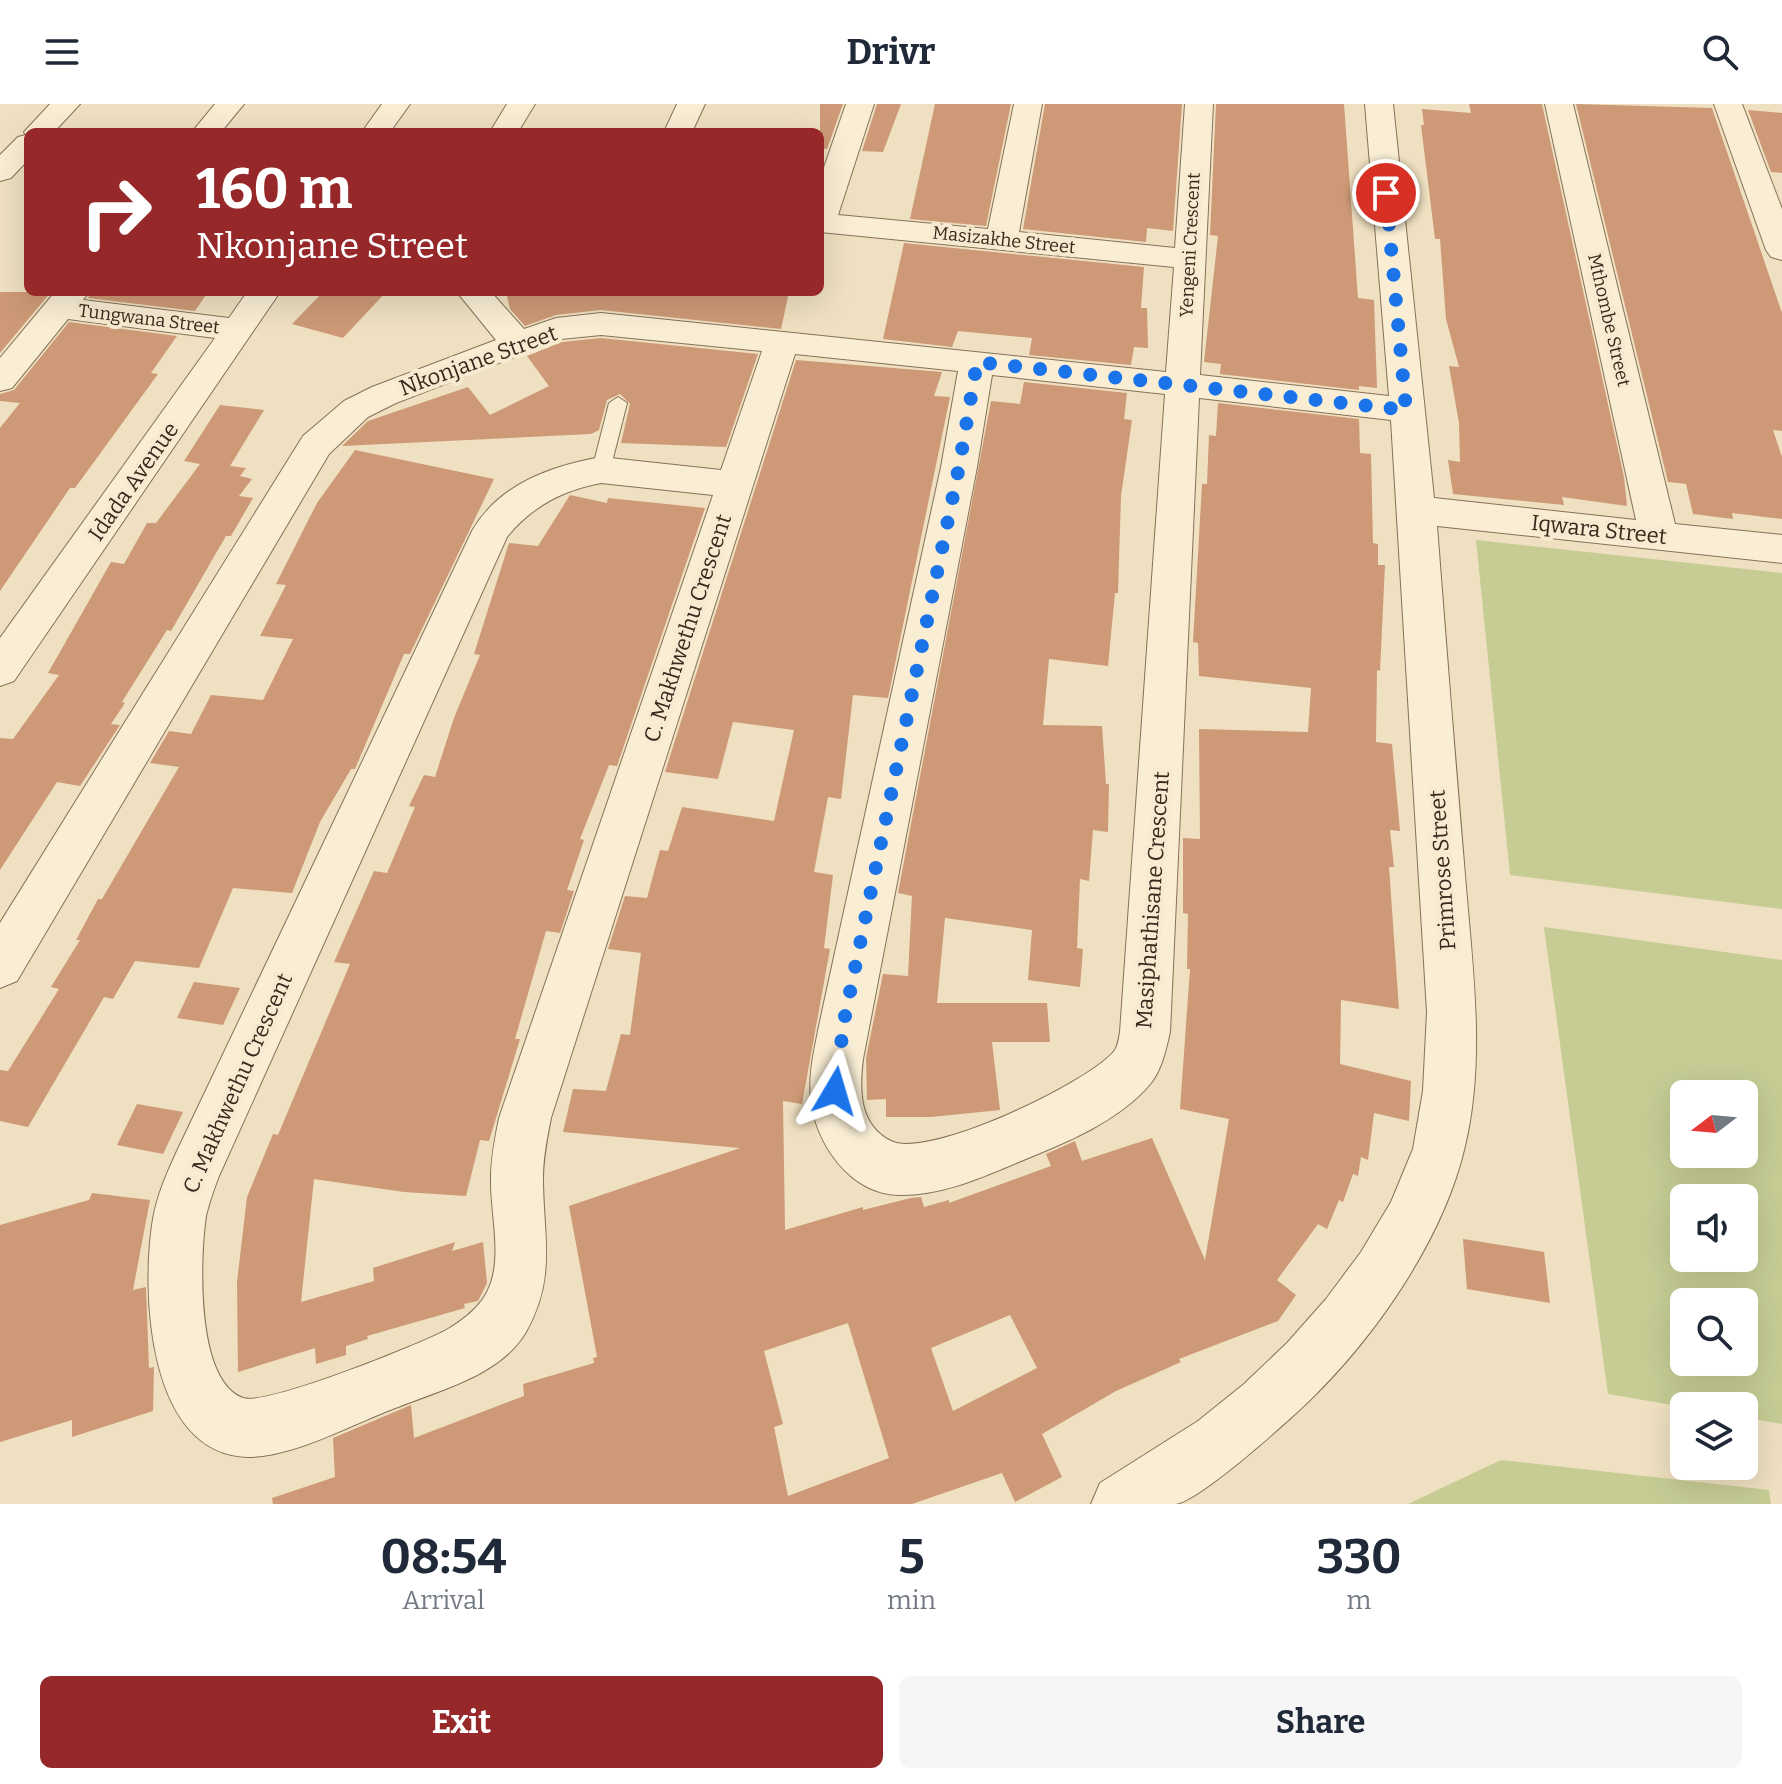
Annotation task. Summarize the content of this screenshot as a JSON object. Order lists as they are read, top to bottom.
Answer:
{
  "streets": {
    "street": [
      "Masizakhe Street",
      "Yengeni Crescent",
      "Tungwana Street",
      "Mthombe Street",
      "Nkonjane Street",
      "Idada Avenue",
      "Iqwara Street",
      "C. Makhwethu Crescent",
      "Primrose Street",
      "Masiphathisane Crescent"
    ]
  },
  "crossings": [
    ["Masizakhe Street", "Yengeni Crescent"],
    ["Yengeni Crescent", "Nkonjane Street"],
    ["Yengeni Crescent", "Masiphathisane Crescent"],
    ["Tungwana Street", "Idada Avenue"],
    ["Mthombe Street", "Iqwara Street"],
    ["Nkonjane Street", "C. Makhwethu Crescent"],
    ["Nkonjane Street", "Primrose Street"],
    ["Nkonjane Street", "Masiphathisane Crescent"],
    ["Iqwara Street", "Primrose Street"]
  ],
  "north": "left",
  "page": {
    "header": "Drivr",
    "turn": ["160 m", "Nkonjane Street"],
    "eta": [
      "08:54",
      "Arrival",
      "5",
      "min",
      "330",
      "m"
    ],
    "buttons": ["Exit", "Share"]
  }
}
